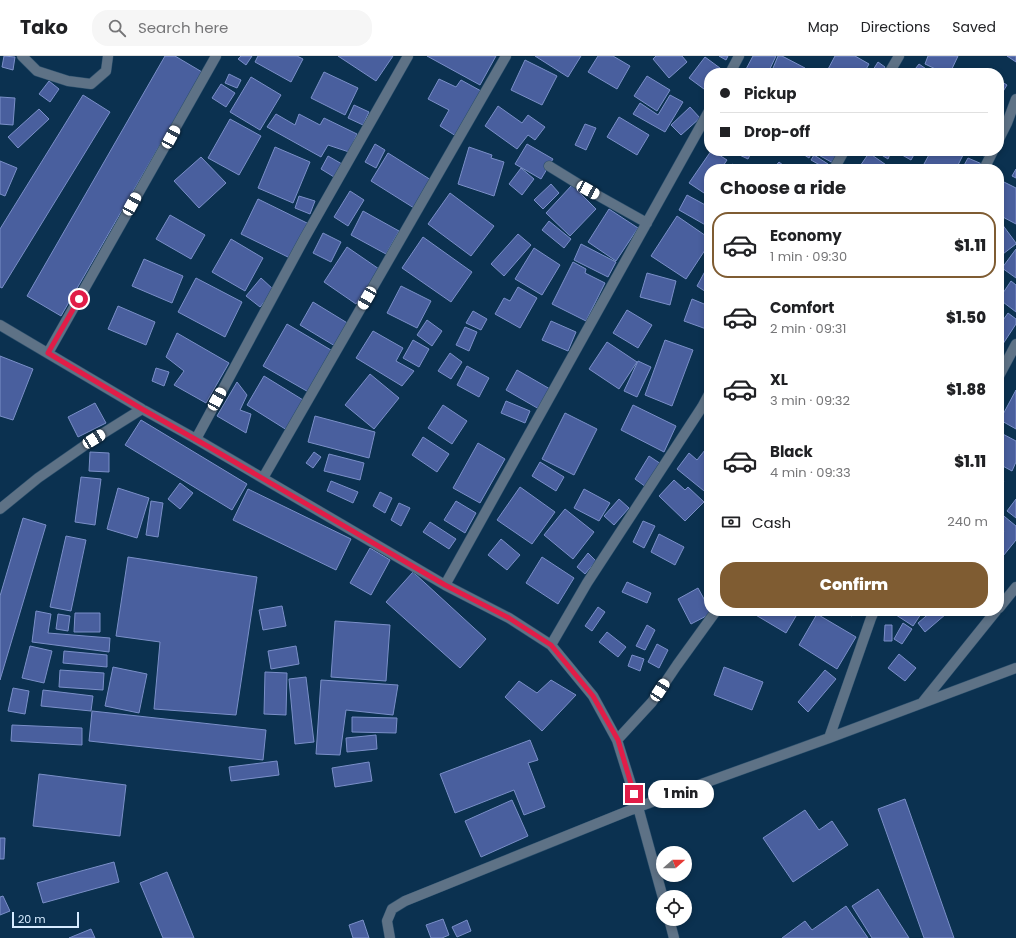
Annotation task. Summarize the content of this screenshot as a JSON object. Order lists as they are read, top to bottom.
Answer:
{
  "scale_bar": "20 m",
  "north": "right",
  "page": {
    "header": "Tako",
    "search": "Search here",
    "nav": ["Map", "Directions", "Saved"],
    "banner": ["Pickup", "Drop-off"],
    "heading": "Choose a ride",
    "list": [
      {
        "name": "Economy",
        "note": "1 min · 09:30",
        "value": "$1.11"
      },
      {
        "name": "Comfort",
        "note": "2 min · 09:31",
        "value": "$1.50"
      },
      {
        "name": "XL",
        "note": "3 min · 09:32",
        "value": "$1.88"
      },
      {
        "name": "Black",
        "note": "4 min · 09:33",
        "value": "$1.11"
      }
    ],
    "pay": ["Cash", "240 m"],
    "buttons": "Confirm",
    "bubble": "1 min",
    "scale": "20 m"
  }
}
